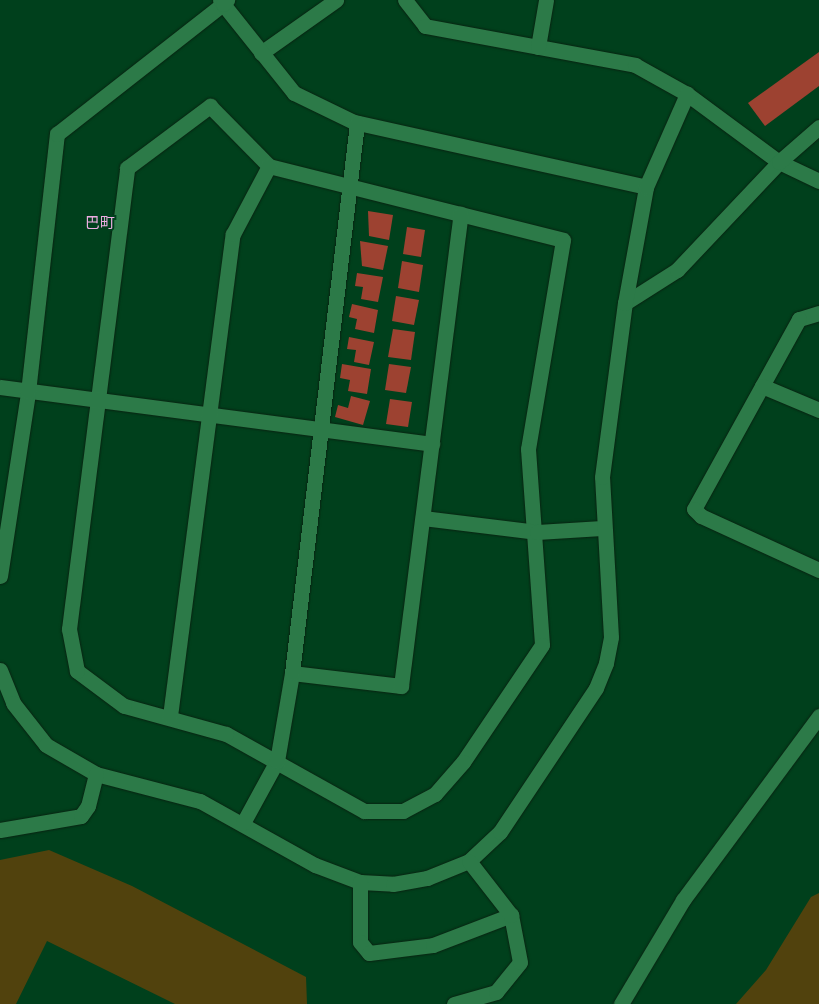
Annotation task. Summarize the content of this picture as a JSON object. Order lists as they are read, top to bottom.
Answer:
{
  "districts": ["巴町"]
}
